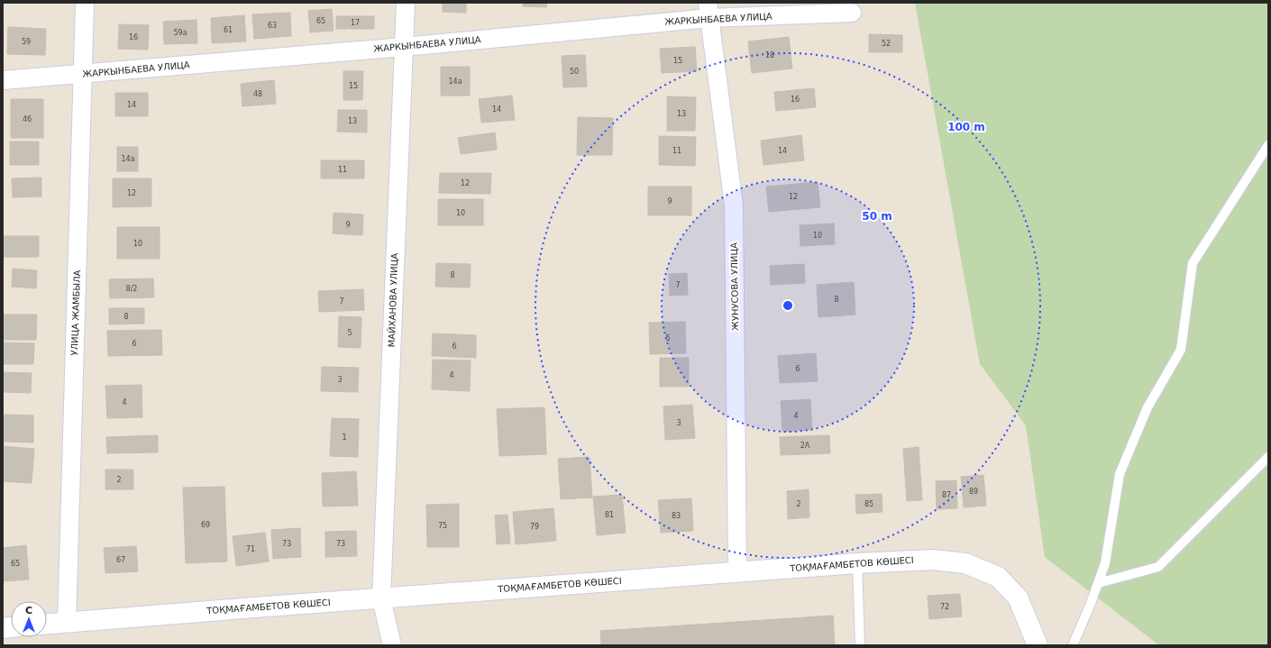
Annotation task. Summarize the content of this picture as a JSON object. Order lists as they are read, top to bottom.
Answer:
{
  "streets": {
    "street": [
      "ЖАРКЫНБАЕВА УЛИЦА",
      "ЖУНУСОВА УЛИЦА",
      "МАЙХАНОВА УЛИЦА",
      "УЛИЦА ЖАМБЫЛА",
      "ТОҚМАҒАМБЕТОВ КӨШЕСІ"
    ]
  },
  "crossings": [
    ["ЖАРКЫНБАЕВА УЛИЦА", "ЖУНУСОВА УЛИЦА"],
    ["ЖАРКЫНБАЕВА УЛИЦА", "МАЙХАНОВА УЛИЦА"],
    ["ЖАРКЫНБАЕВА УЛИЦА", "УЛИЦА ЖАМБЫЛА"],
    ["ЖУНУСОВА УЛИЦА", "ТОҚМАҒАМБЕТОВ КӨШЕСІ"],
    ["МАЙХАНОВА УЛИЦА", "ТОҚМАҒАМБЕТОВ КӨШЕСІ"],
    ["УЛИЦА ЖАМБЫЛА", "ТОҚМАҒАМБЕТОВ КӨШЕСІ"]
  ],
  "house_numbers": [
    "65",
    "17",
    "63",
    "61",
    "59а",
    "16",
    "59",
    "52",
    "18",
    "15",
    "50",
    "14а",
    "15",
    "48",
    "16",
    "14",
    "14",
    "13",
    "46",
    "13",
    "11",
    "14",
    "14а",
    "11",
    "12",
    "12",
    "12",
    "9",
    "10",
    "9",
    "10",
    "10",
    "8",
    "7",
    "8/2",
    "8",
    "7",
    "8",
    "5",
    "5",
    "6",
    "6",
    "6",
    "4",
    "3",
    "4",
    "4",
    "3",
    "1",
    "2А",
    "2",
    "89",
    "87",
    "2",
    "85",
    "81",
    "83",
    "69",
    "75",
    "79",
    "73",
    "73",
    "71",
    "67",
    "65",
    "72"
  ],
  "north": "top",
  "rings": ["100 m", "50 m"]
}
